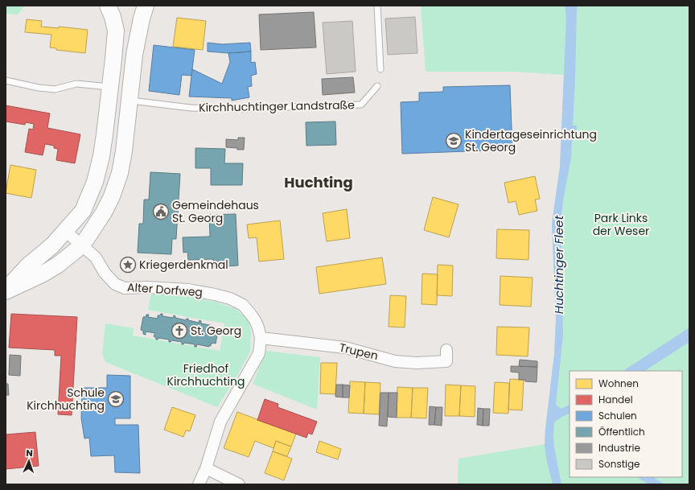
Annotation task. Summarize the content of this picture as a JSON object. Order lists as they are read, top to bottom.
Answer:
{
  "streets": {
    "street": ["Alter Dorfweg", "Trupen"],
    "lane": ["Kirchhuchtinger Landstraße"]
  },
  "crossings": [
    ["Alter Dorfweg", "Trupen"]
  ],
  "districts": ["Huchting"],
  "water": ["Huchtinger Fleet"],
  "parks": ["Park Links der Weser", "Friedhof Kirchhuchting"],
  "places": {
    "school or university": ["Kindertageseinrichtung St. Georg", "Schule Kirchhuchting"],
    "public building": ["Gemeindehaus St. Georg"],
    "place": ["Kriegerdenkmal"],
    "church": ["St. Georg"]
  },
  "legend": [
    "Wohnen",
    "Handel",
    "Schulen",
    "Öffentlich",
    "Industrie",
    "Sonstige"
  ],
  "north": "top"
}
